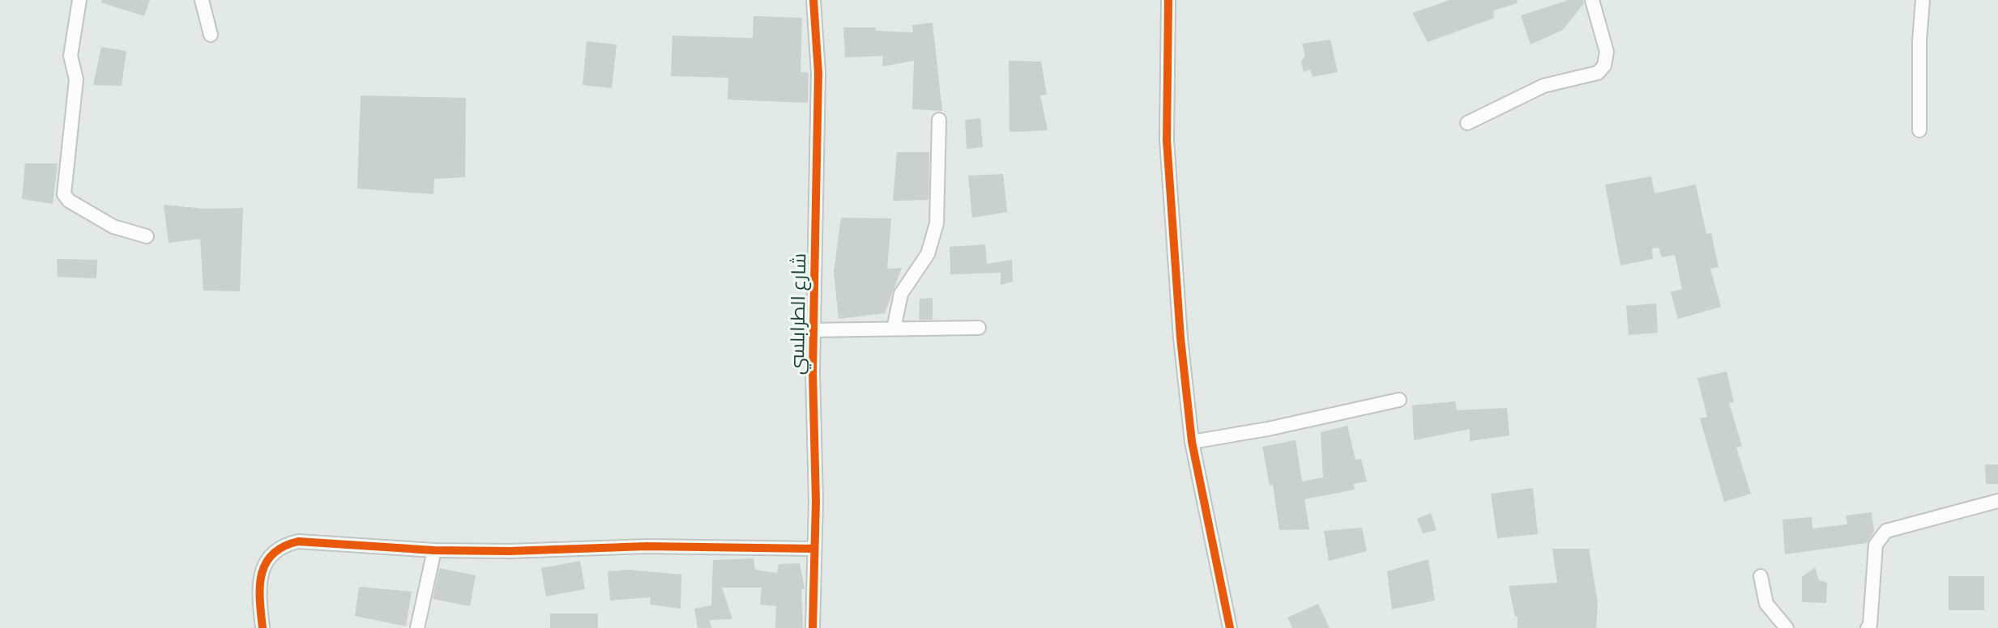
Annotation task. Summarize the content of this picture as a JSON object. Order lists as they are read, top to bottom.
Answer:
{
  "streets": {
    "street": ["شارع الطرابلسي"]
  }
}
